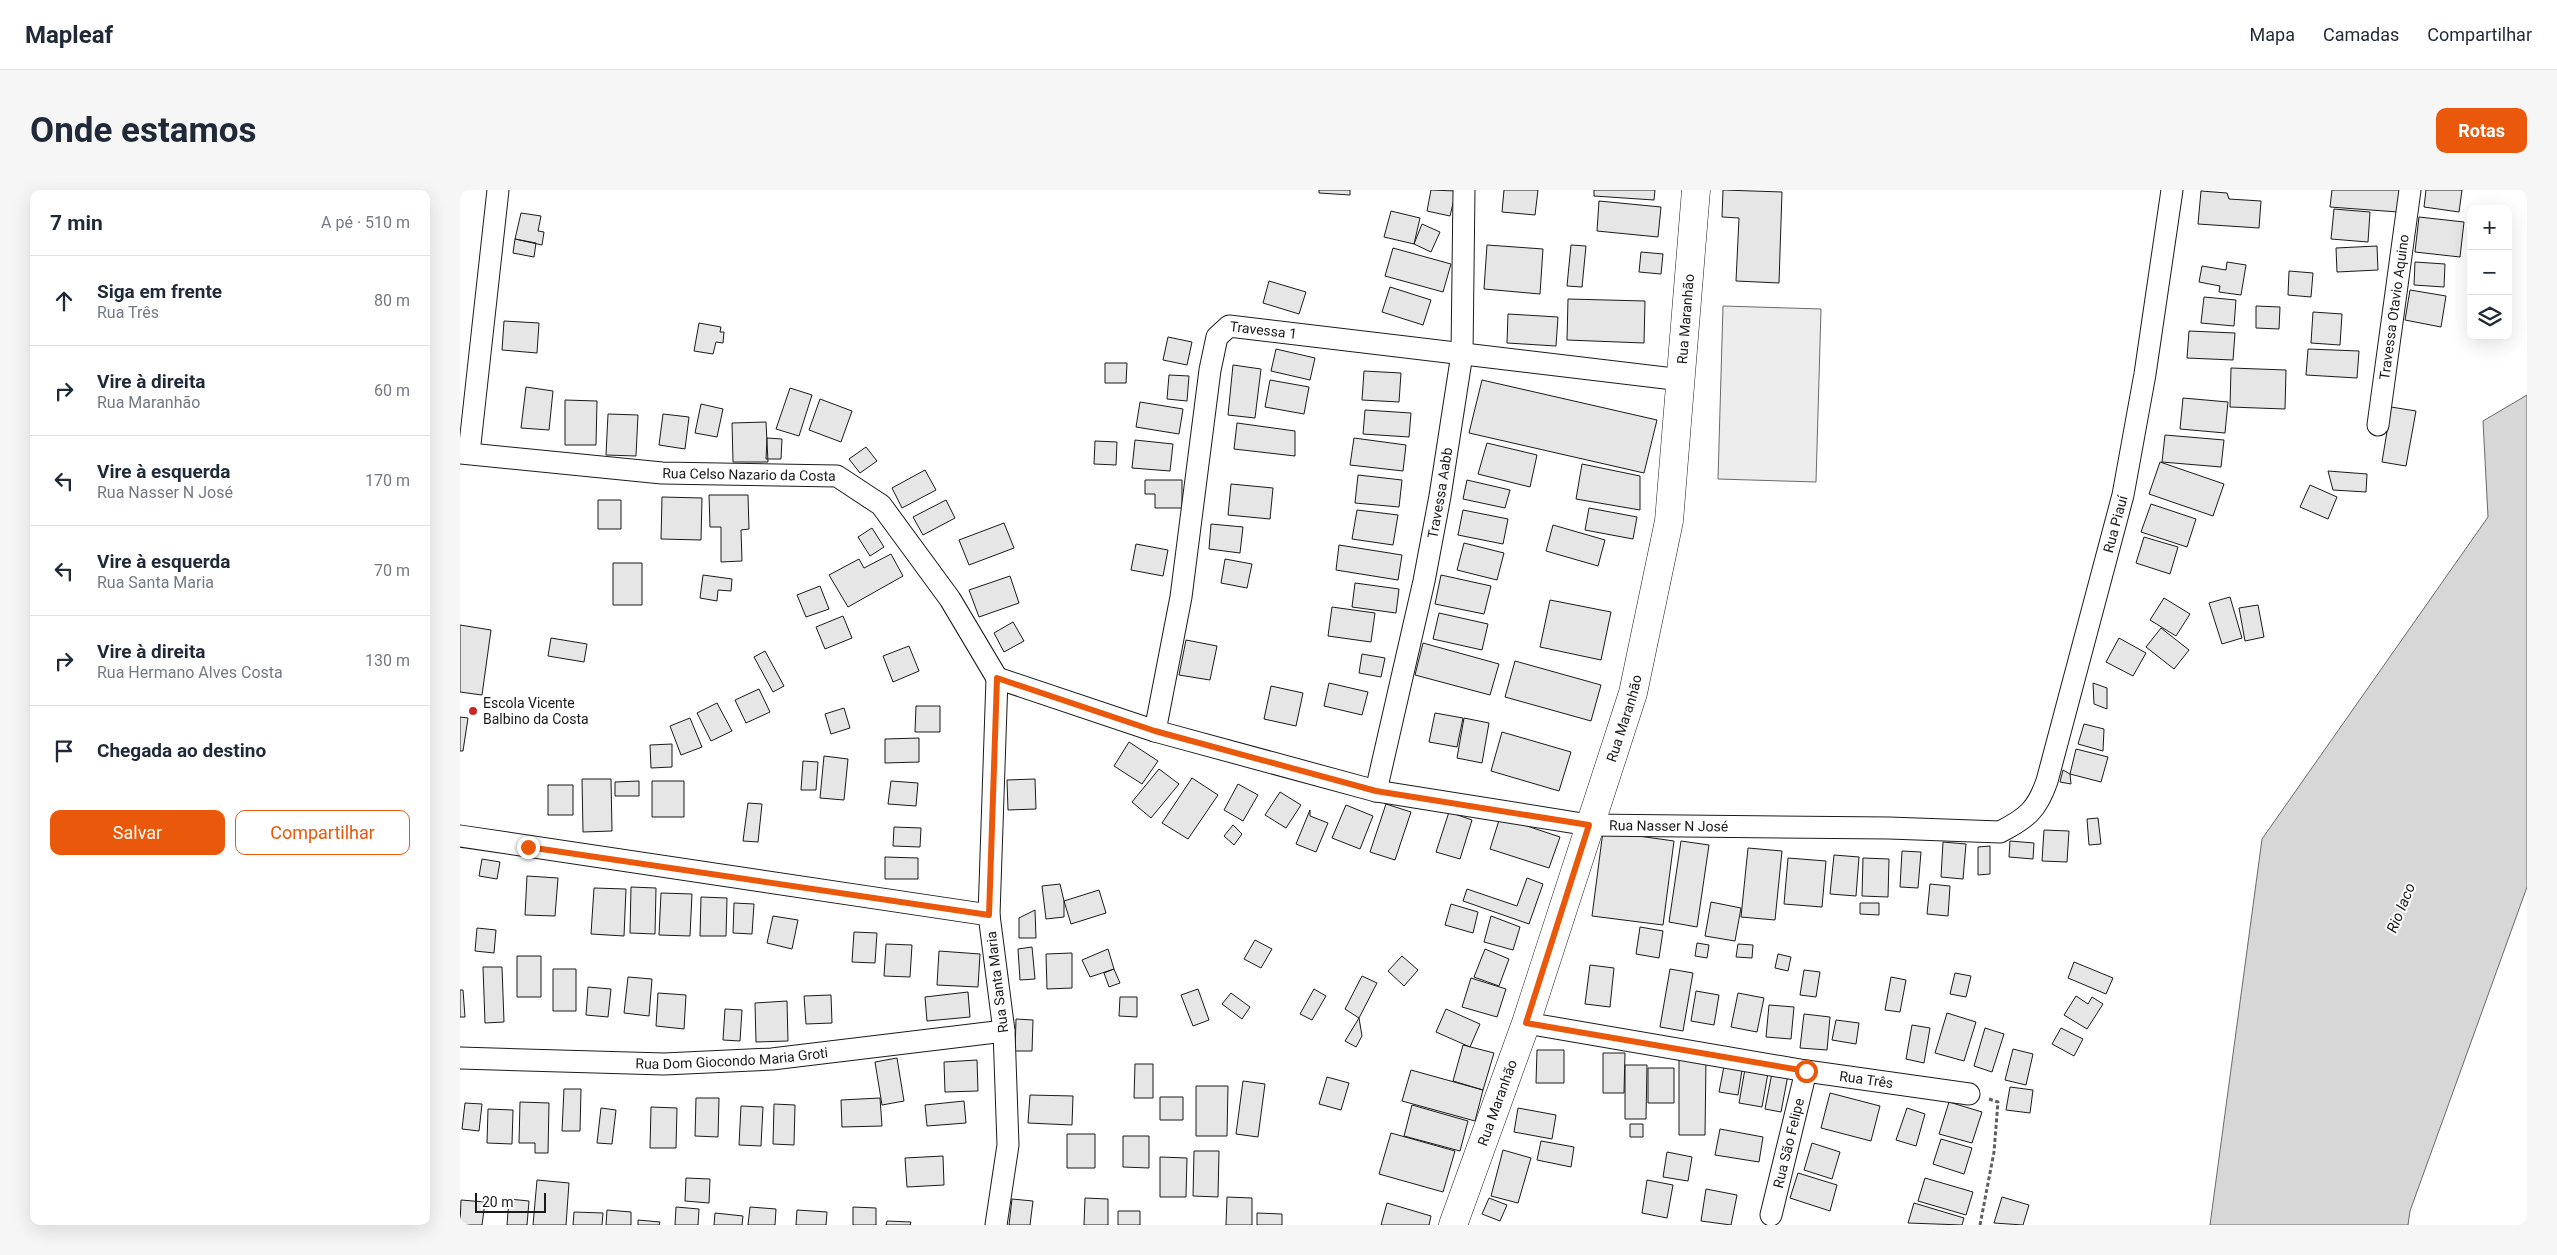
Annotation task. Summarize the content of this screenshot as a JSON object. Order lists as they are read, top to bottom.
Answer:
{
  "streets": {
    "street": [
      "Travessa Otavio Aquino",
      "Rua Maranhão",
      "Travessa 1",
      "Rua Celso Nazario da Costa",
      "Travessa Aabb",
      "Rua Piauí",
      "Rua Nasser N José",
      "Rua Santa Maria",
      "Rua Dom Giocondo Maria Groti",
      "Rua Três",
      "Rua São Felipe"
    ]
  },
  "crossings": [
    ["Rua Maranhão", "Travessa 1"],
    ["Rua Maranhão", "Rua Nasser N José"],
    ["Rua Maranhão", "Rua Três"],
    ["Travessa 1", "Travessa Aabb"],
    ["Travessa 1", "Rua Nasser N José"],
    ["Rua Celso Nazario da Costa", "Rua Nasser N José"],
    ["Rua Celso Nazario da Costa", "Rua Santa Maria"],
    ["Travessa Aabb", "Rua Nasser N José"],
    ["Rua Piauí", "Rua Nasser N José"],
    ["Rua Nasser N José", "Rua Santa Maria"],
    ["Rua Santa Maria", "Rua Dom Giocondo Maria Groti"],
    ["Rua Três", "Rua São Felipe"]
  ],
  "water": ["Rio Iaco"],
  "places": ["Escola Vicente Balbino da Costa"],
  "scale_bar": "20 m",
  "page": {
    "header": "Mapleaf",
    "nav": ["Mapa", "Camadas", "Compartilhar"],
    "buttons": [
      "Rotas",
      ["Salvar", "Compartilhar"]
    ],
    "title": "Onde estamos",
    "heading": ["7 min", "A pé · 510 m"],
    "map_buttons": ["+", "−"],
    "list": [
      ["Siga em frente", "Rua Três", "80 m"],
      ["Vire à direita", "Rua Maranhão", "60 m"],
      ["Vire à esquerda", "Rua Nasser N José", "170 m"],
      ["Vire à esquerda", "Rua Santa Maria", "70 m"],
      ["Vire à direita", "Rua Hermano Alves Costa", "130 m"],
      "Chegada ao destino"
    ],
    "scale": "20 m"
  }
}
